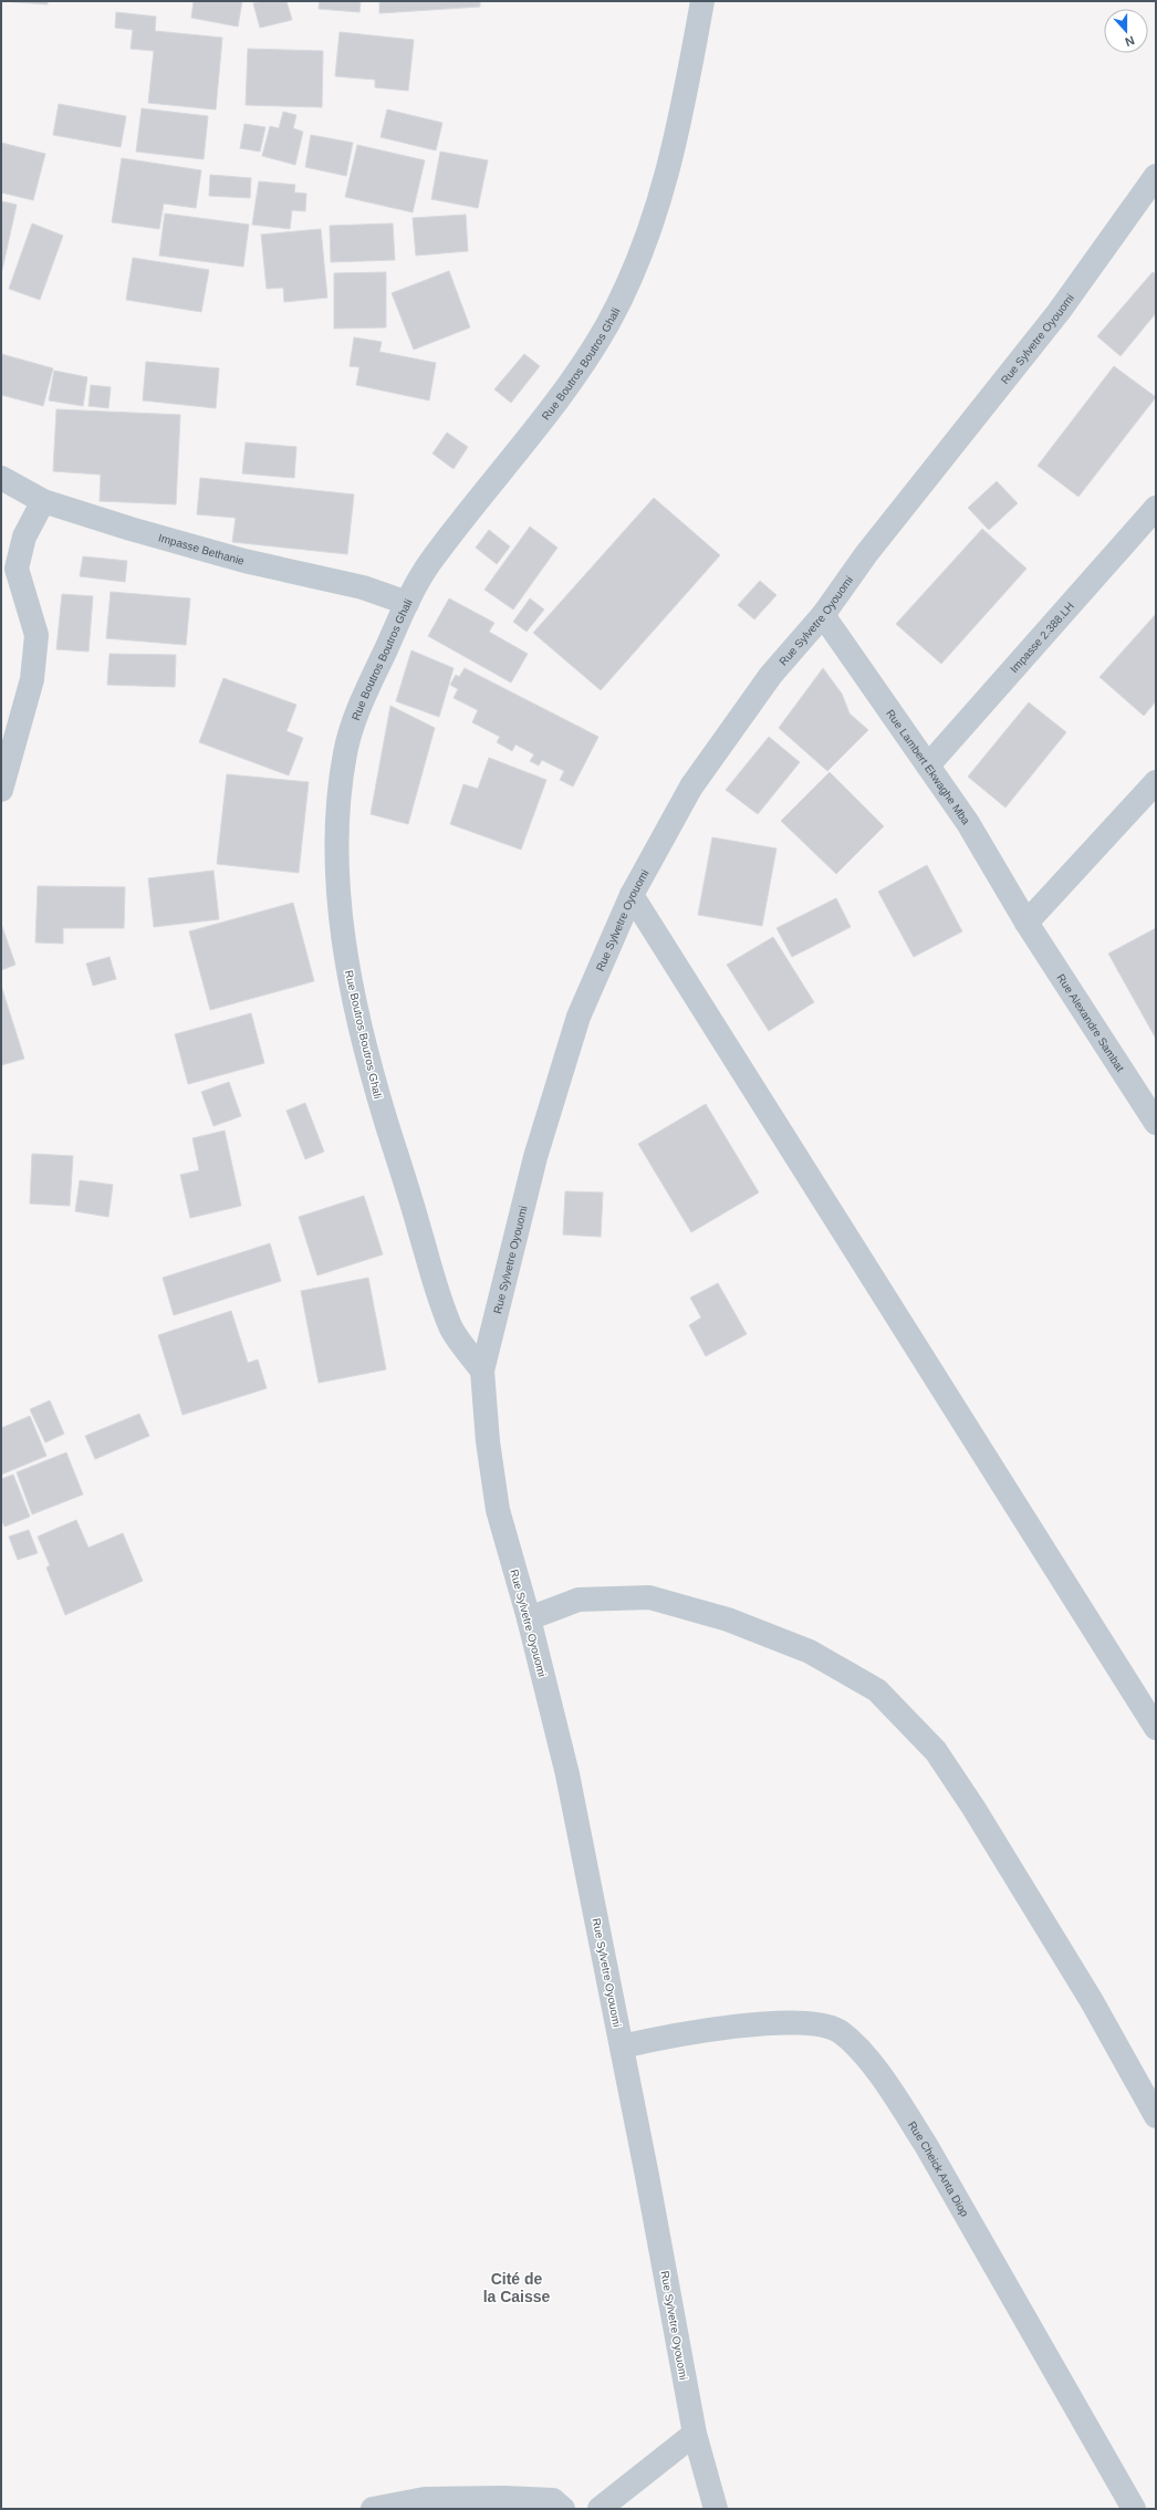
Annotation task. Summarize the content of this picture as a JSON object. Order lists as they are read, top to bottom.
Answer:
{
  "streets": {
    "street": [
      "Rue Sylvetre Oyouomi",
      "Rue Boutros Boutros Ghali",
      "Impasse Bethanie",
      "Impasse 2.388.LH",
      "Rue Lambert Ekwaghe Mba",
      "Rue Alexandre Sambat",
      "Rue Cheick Anta Diop"
    ]
  },
  "crossings": [
    ["Rue Sylvetre Oyouomi", "Rue Boutros Boutros Ghali"],
    ["Rue Sylvetre Oyouomi", "Rue Lambert Ekwaghe Mba"],
    ["Rue Sylvetre Oyouomi", "Rue Cheick Anta Diop"],
    ["Rue Boutros Boutros Ghali", "Impasse Bethanie"],
    ["Impasse 2.388.LH", "Rue Lambert Ekwaghe Mba"],
    ["Rue Lambert Ekwaghe Mba", "Rue Alexandre Sambat"]
  ],
  "districts": ["Cité de la Caisse"],
  "north": "bottom"
}
